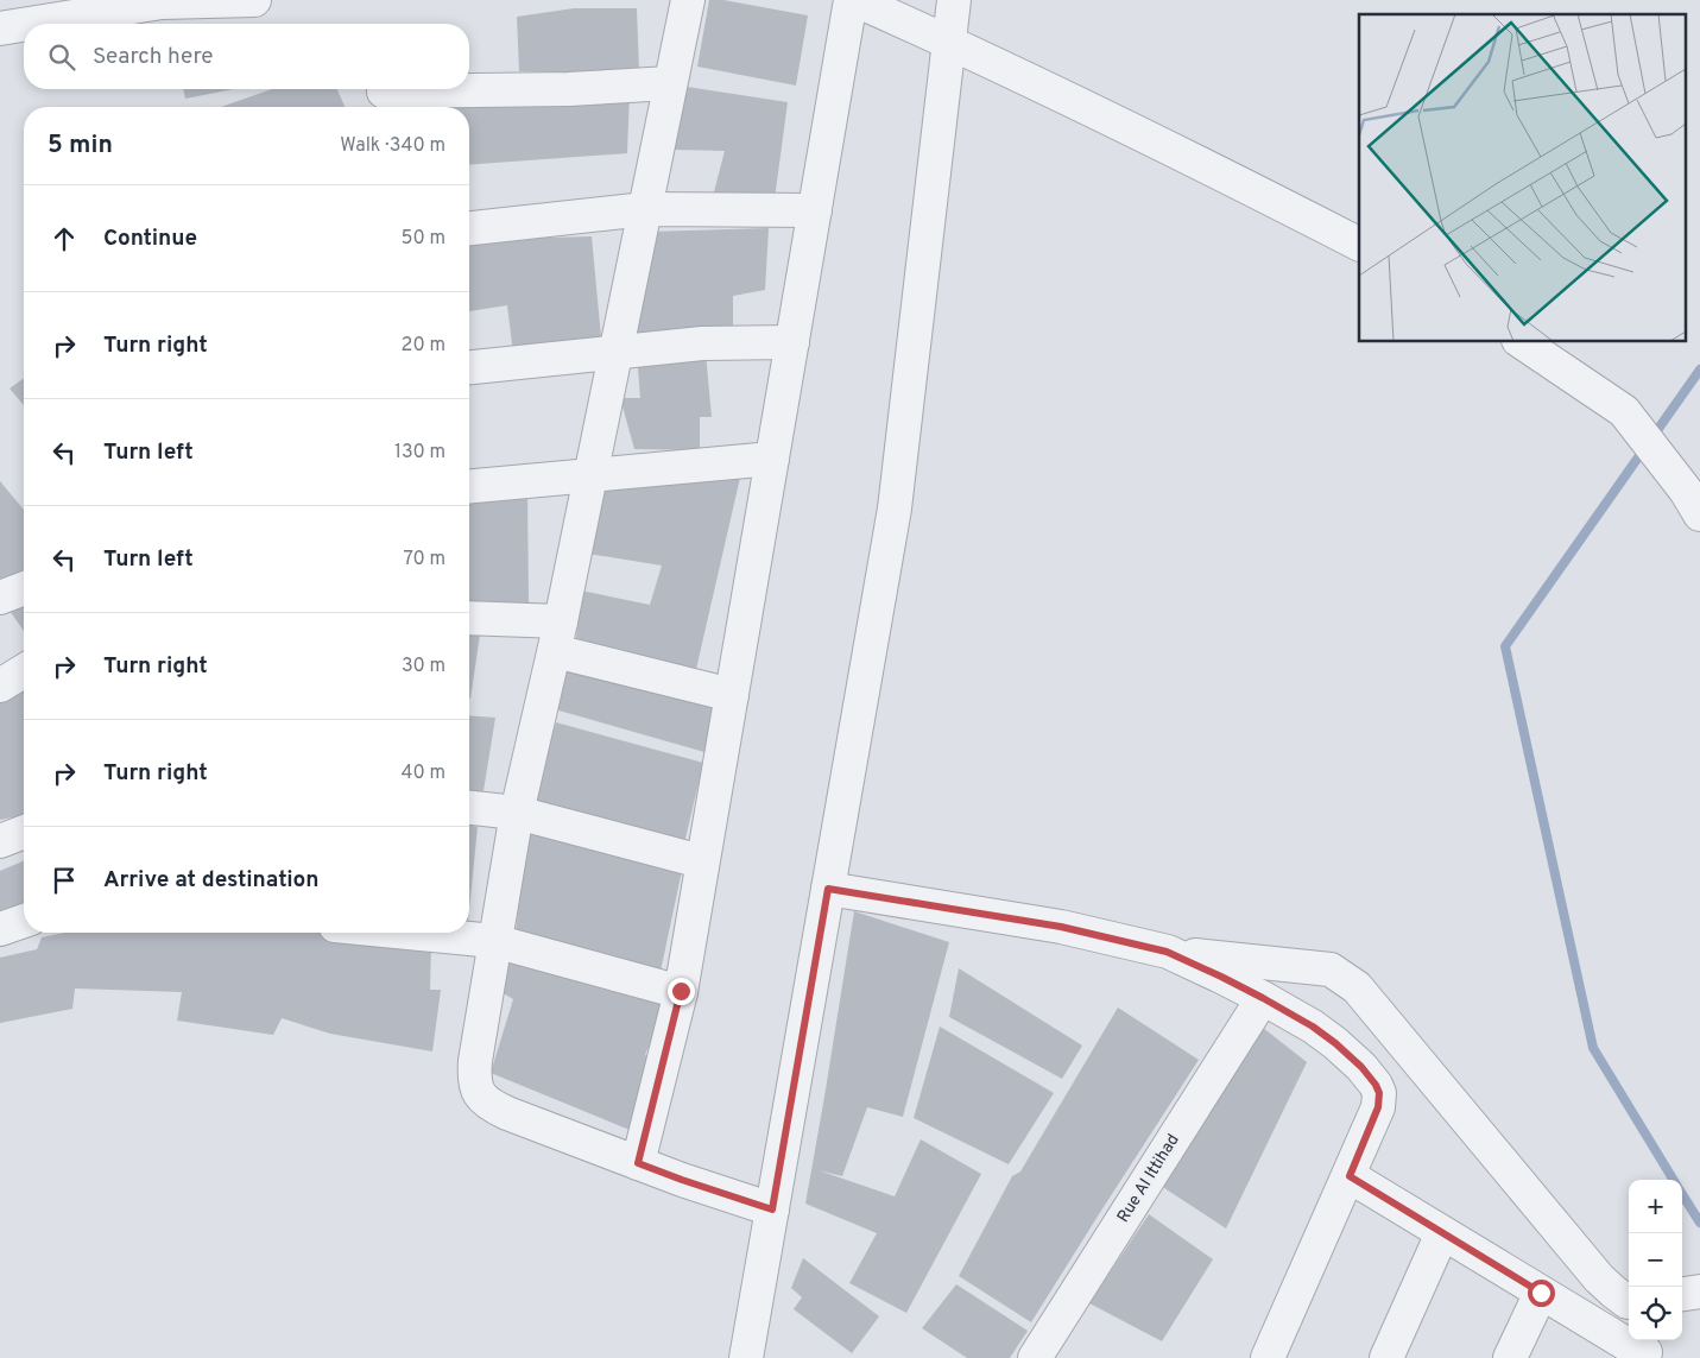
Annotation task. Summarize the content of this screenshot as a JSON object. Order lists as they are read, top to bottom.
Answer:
{
  "streets": {
    "street": ["Rue Al Ittihad"]
  },
  "page": {
    "search": "Search here",
    "heading": ["5 min", "Walk · 340 m"],
    "list": [
      ["Continue", "50 m"],
      ["Turn right", "20 m"],
      ["Turn left", "130 m"],
      ["Turn left", "70 m"],
      ["Turn right", "30 m"],
      ["Turn right", "40 m"],
      "Arrive at destination"
    ],
    "map_buttons": ["+", "−"]
  }
}
